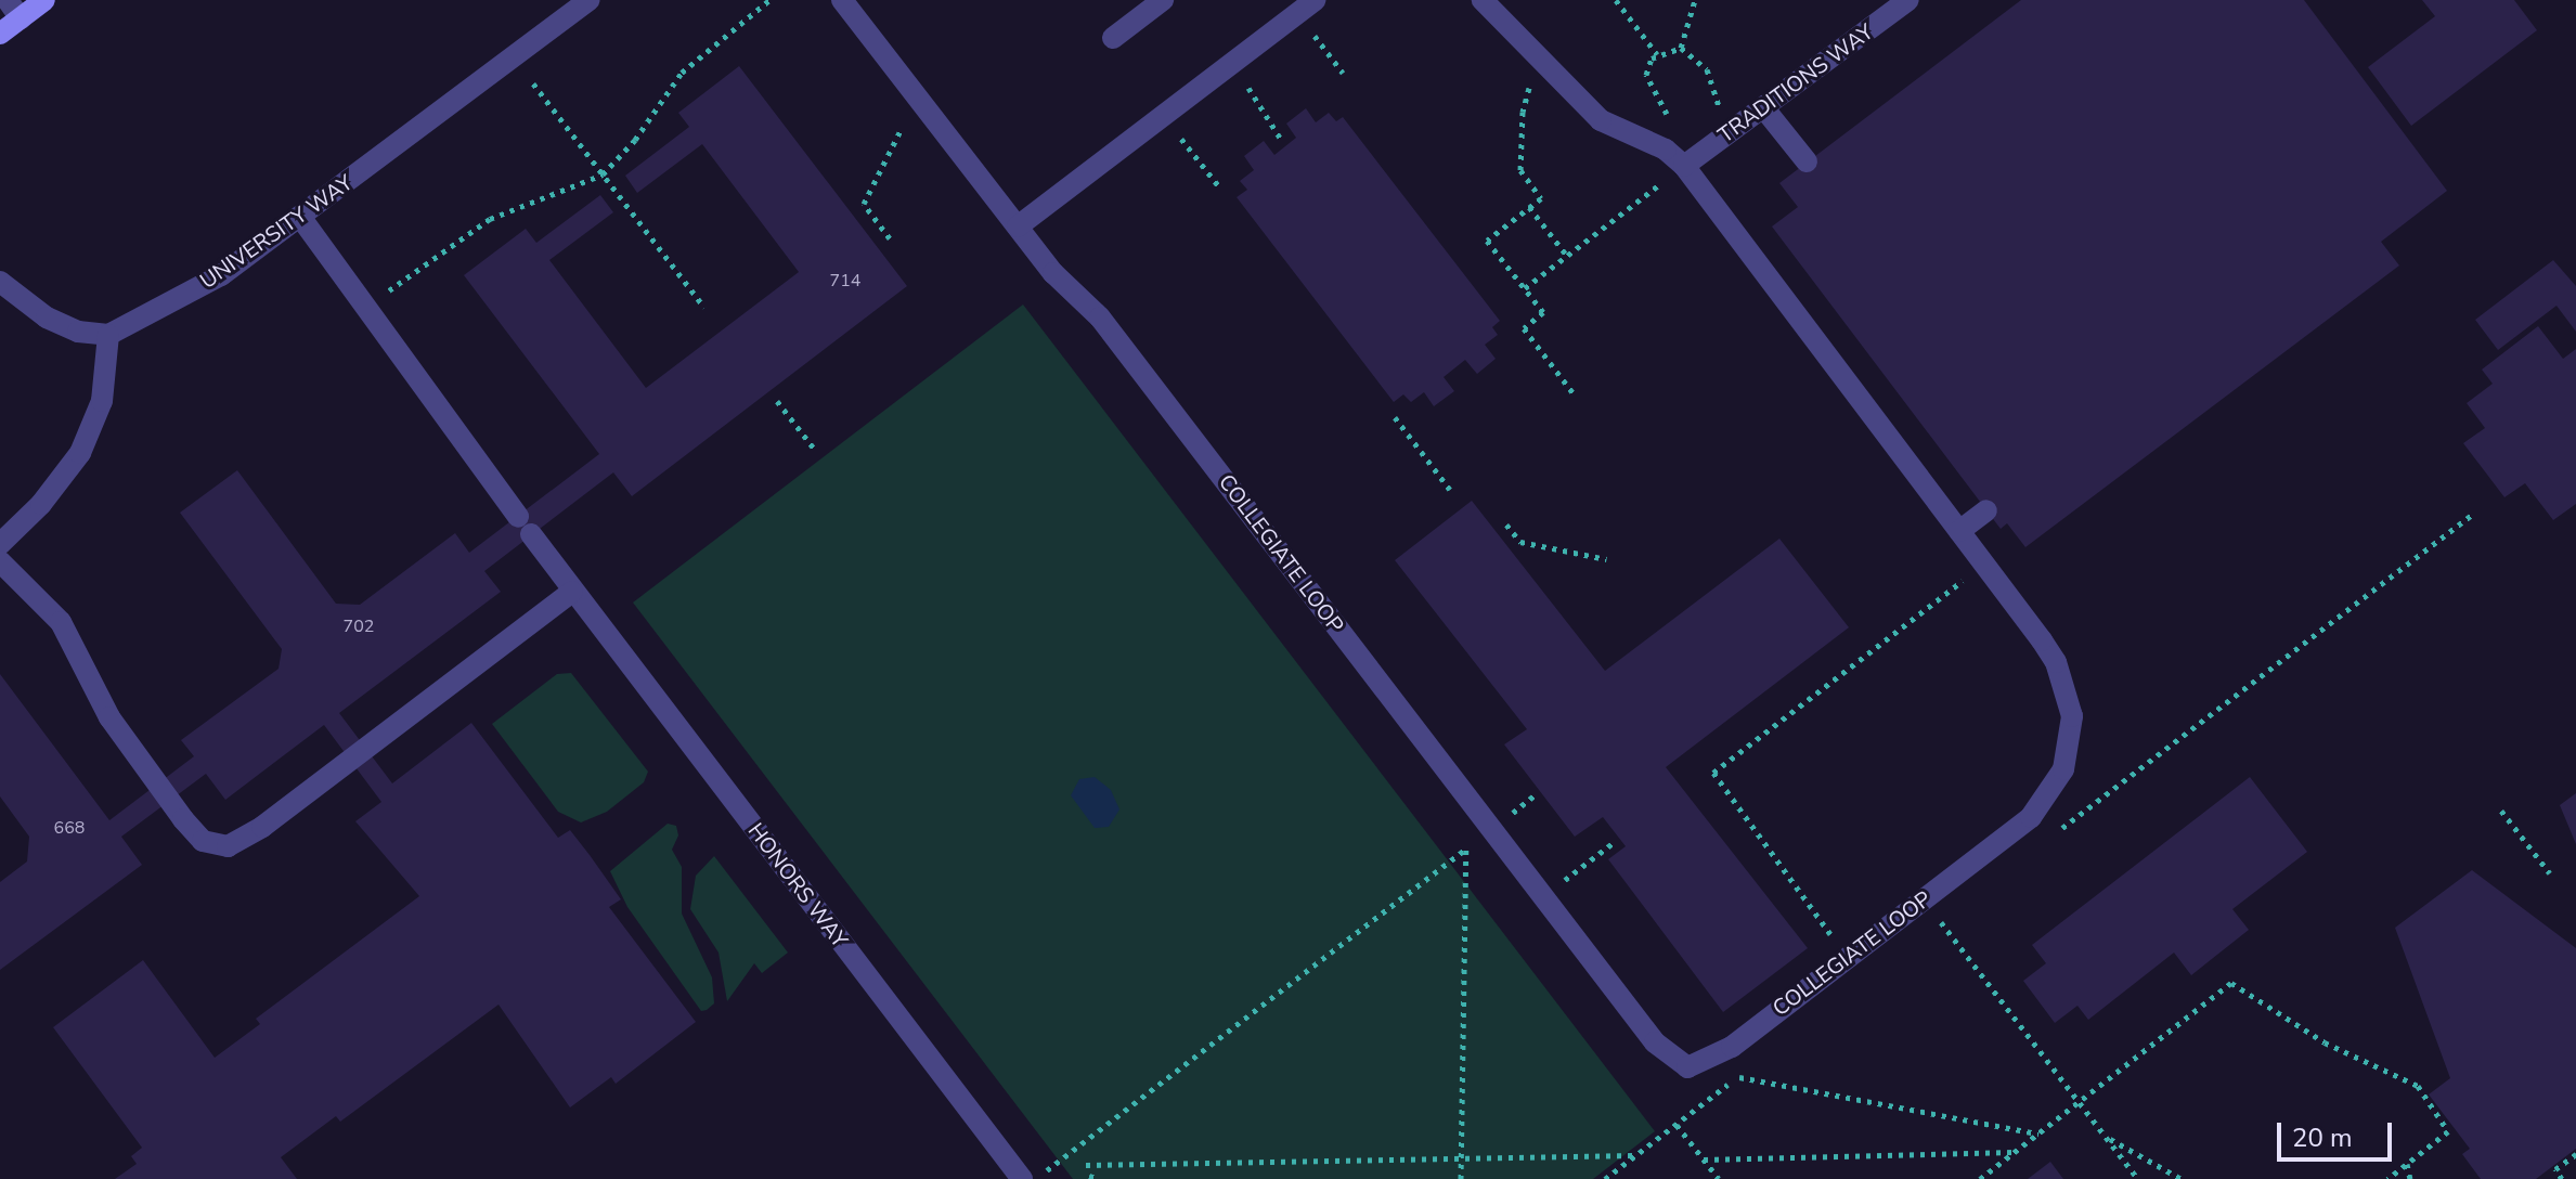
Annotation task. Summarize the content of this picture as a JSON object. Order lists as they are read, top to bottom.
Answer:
{
  "streets": {
    "lane": [
      "TRADITIONS WAY",
      "UNIVERSITY WAY",
      "COLLEGIATE LOOP",
      "HONORS WAY"
    ]
  },
  "crossings": [
    ["TRADITIONS WAY", "COLLEGIATE LOOP"],
    ["UNIVERSITY WAY", "HONORS WAY"]
  ],
  "house_numbers": ["714", "702", "668"],
  "scale_bar": "20 m"
}
